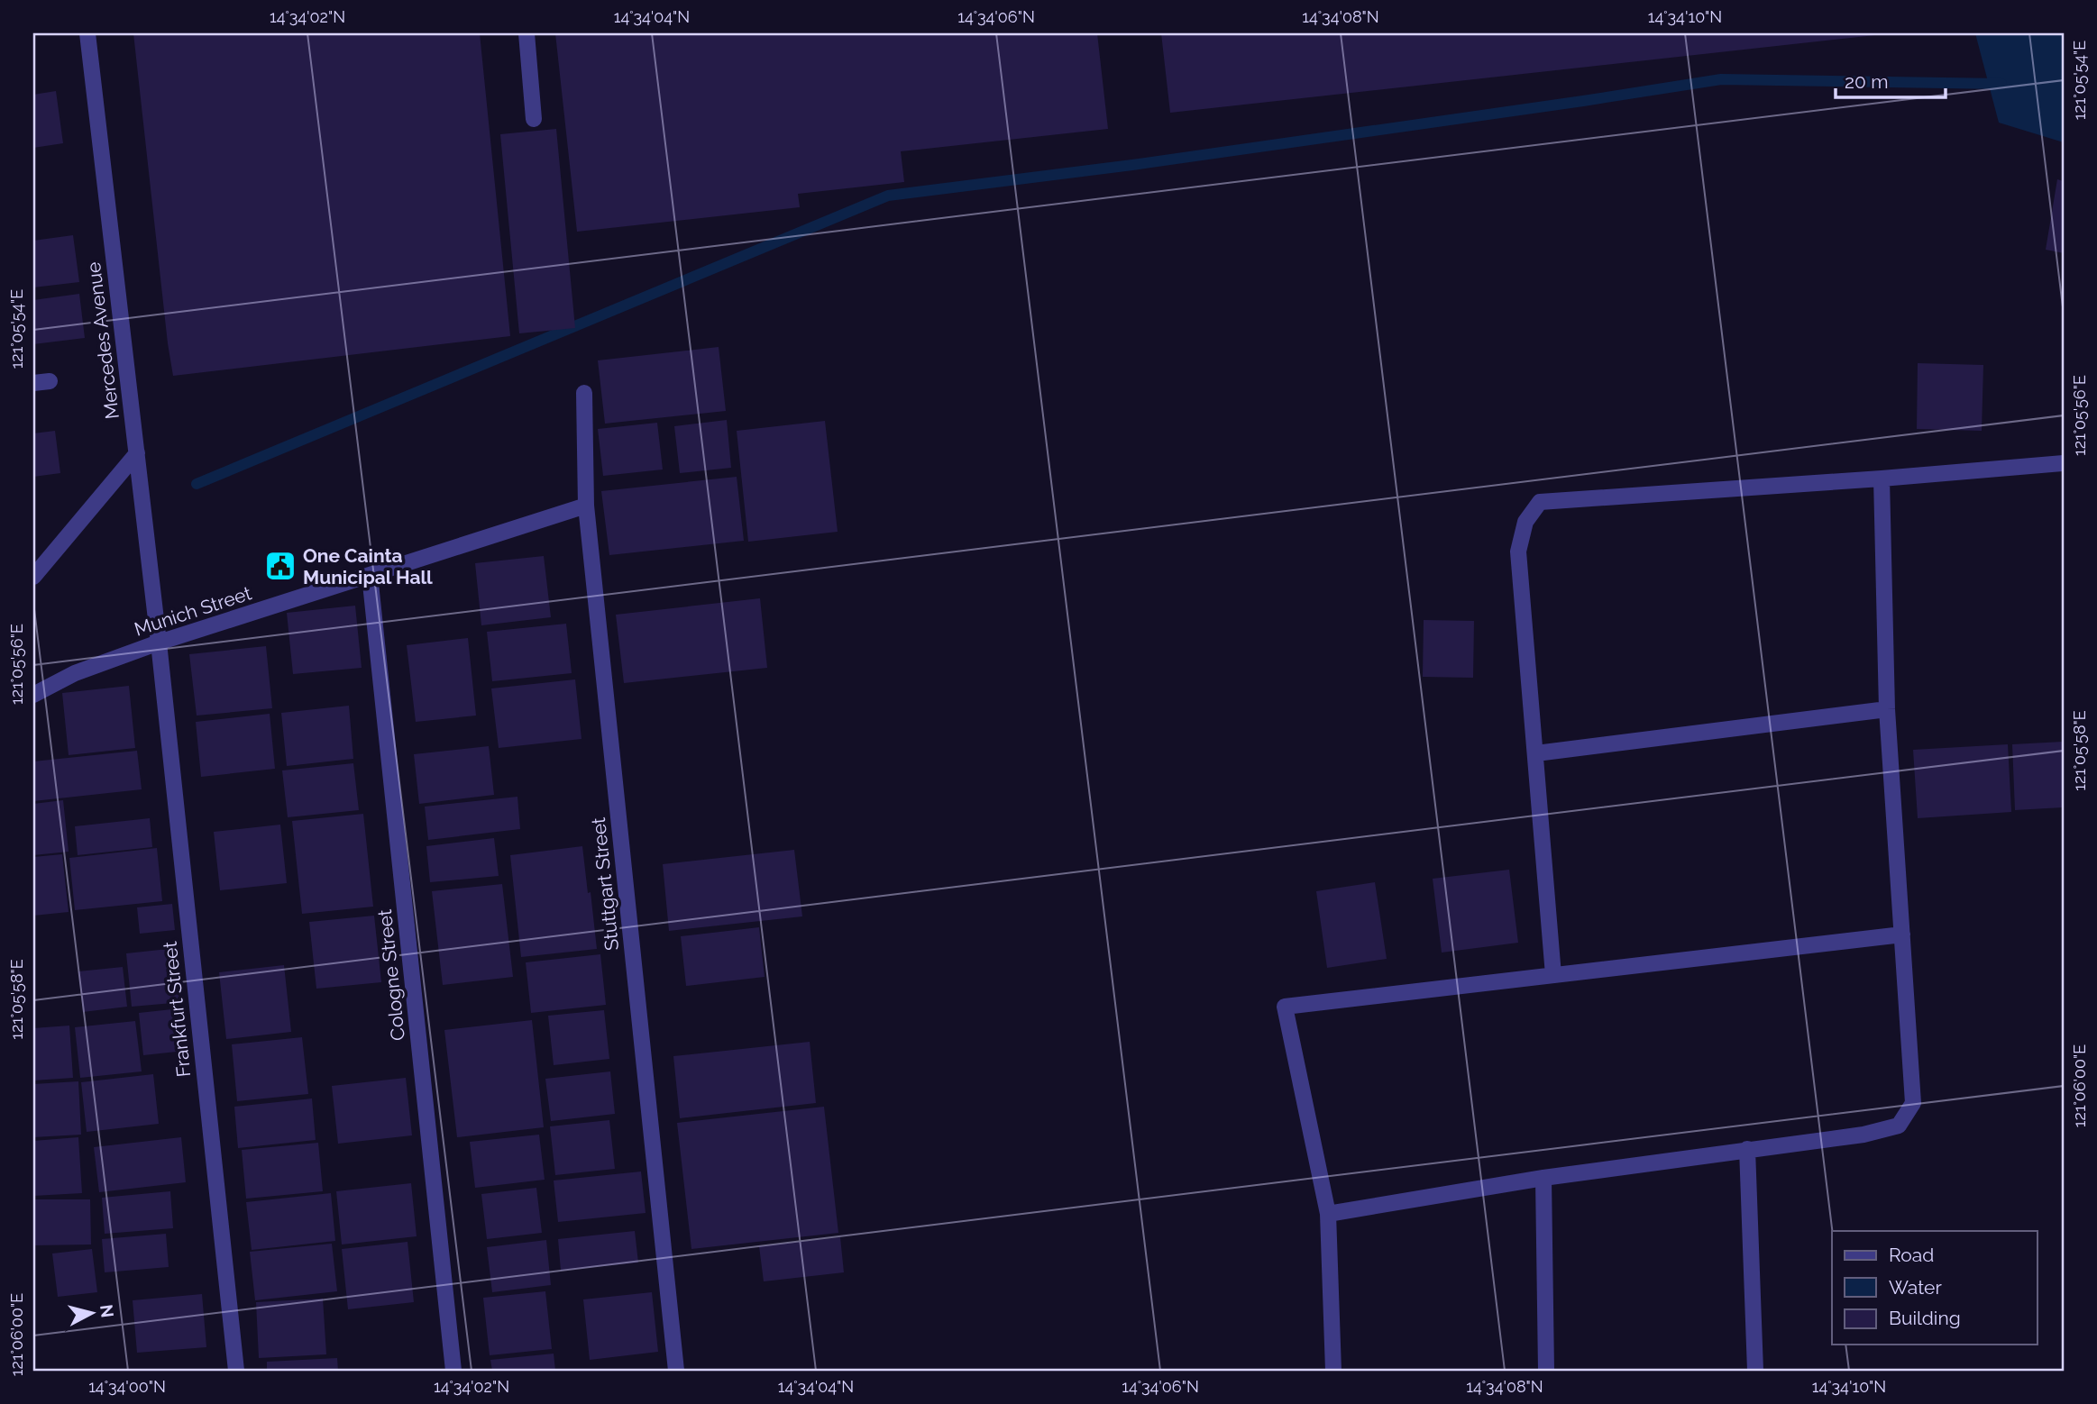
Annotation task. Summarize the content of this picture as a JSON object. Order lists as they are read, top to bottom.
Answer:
{
  "streets": {
    "street": [
      "Mercedes Avenue",
      "Munich Street",
      "Stuttgart Street",
      "Cologne Street",
      "Frankfurt Street"
    ]
  },
  "crossings": [
    ["Mercedes Avenue", "Munich Street"],
    ["Mercedes Avenue", "Frankfurt Street"],
    ["Munich Street", "Stuttgart Street"],
    ["Munich Street", "Cologne Street"],
    ["Munich Street", "Frankfurt Street"]
  ],
  "places": {
    "public building": ["One Cainta Municipal Hall"]
  },
  "legend": ["Road", "Water", "Building"],
  "scale_bar": "20 m",
  "north": "right",
  "coordinates": [
    "14°34'02\"N",
    "14°34'04\"N",
    "14°34'06\"N",
    "14°34'08\"N",
    "14°34'10\"N",
    "121°05'54\"E",
    "121°05'56\"E",
    "121°05'58\"E",
    "121°06'00\"E",
    "14°34'00\"N"
  ]
}
